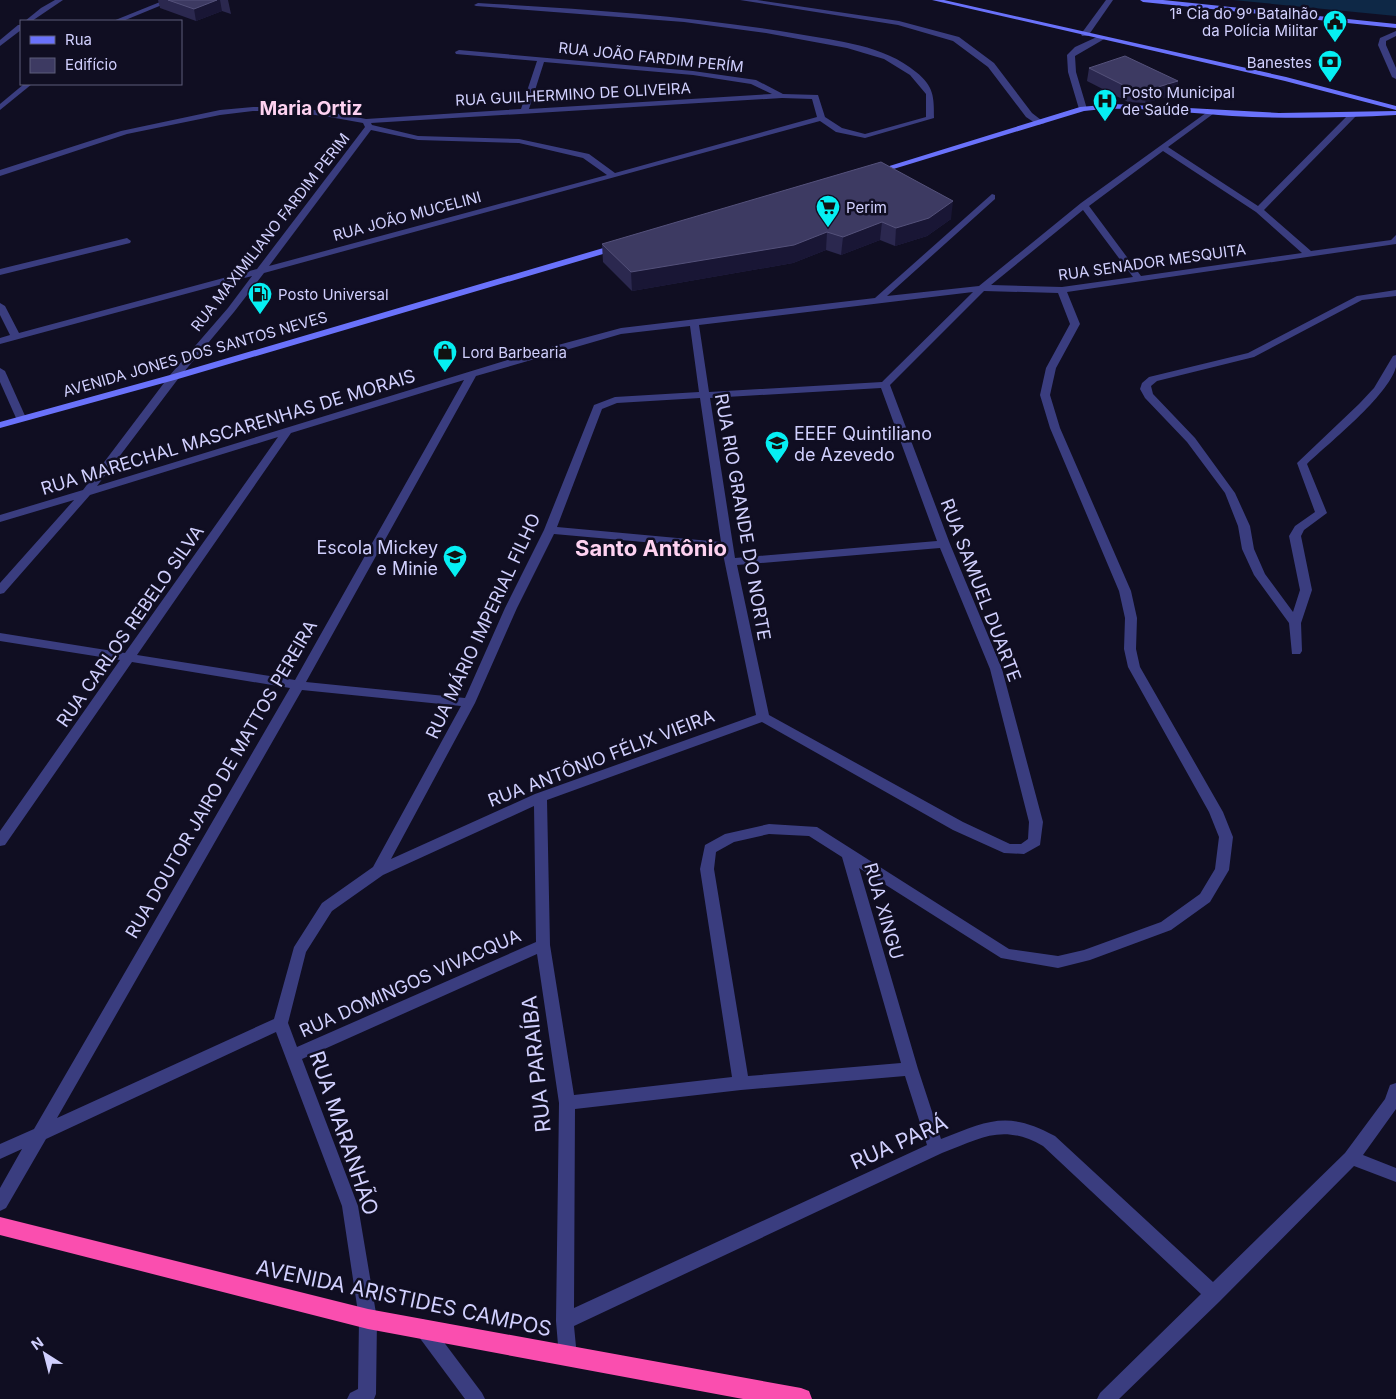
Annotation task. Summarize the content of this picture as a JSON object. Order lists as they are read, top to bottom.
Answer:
{
  "streets": {
    "highway": ["AVENIDA ARISTIDES CAMPOS"],
    "main road": ["AVENIDA JONES DOS SANTOS NEVES"],
    "street": [
      "RUA JOÃO FARDIM PERÍM",
      "RUA GUILHERMINO DE OLIVEIRA",
      "RUA JOÃO MUCELINI",
      "RUA MAXIMILIANO FARDIM PERIM",
      "RUA SENADOR MESQUITA",
      "RUA MARECHAL MASCARENHAS DE MORAIS",
      "RUA RIO GRANDE DO NORTE",
      "RUA SAMUEL DUARTE",
      "RUA CARLOS REBELO SILVA",
      "RUA MÁRIO IMPERIAL FILHO",
      "RUA ANTÔNIO FÉLIX VIEIRA",
      "RUA DOUTOR JAIRO DE MATTOS PEREIRA",
      "RUA XINGU",
      "RUA DOMINGOS VIVACQUA",
      "RUA PARAÍBA",
      "RUA MARANHÃO",
      "RUA PARÁ"
    ]
  },
  "crossings": [
    ["RUA JOÃO FARDIM PERÍM", "RUA GUILHERMINO DE OLIVEIRA"],
    ["RUA JOÃO FARDIM PERÍM", "RUA JOÃO MUCELINI"],
    ["RUA GUILHERMINO DE OLIVEIRA", "RUA MAXIMILIANO FARDIM PERIM"],
    ["RUA JOÃO MUCELINI", "RUA MAXIMILIANO FARDIM PERIM"],
    ["RUA MAXIMILIANO FARDIM PERIM", "AVENIDA JONES DOS SANTOS NEVES"],
    ["RUA MAXIMILIANO FARDIM PERIM", "RUA MARECHAL MASCARENHAS DE MORAIS"],
    ["RUA SENADOR MESQUITA", "RUA MARECHAL MASCARENHAS DE MORAIS"],
    ["RUA MARECHAL MASCARENHAS DE MORAIS", "RUA RIO GRANDE DO NORTE"],
    ["RUA MARECHAL MASCARENHAS DE MORAIS", "RUA CARLOS REBELO SILVA"],
    ["RUA MARECHAL MASCARENHAS DE MORAIS", "RUA DOUTOR JAIRO DE MATTOS PEREIRA"],
    ["RUA RIO GRANDE DO NORTE", "RUA SAMUEL DUARTE"],
    ["RUA RIO GRANDE DO NORTE", "RUA MÁRIO IMPERIAL FILHO"],
    ["RUA RIO GRANDE DO NORTE", "RUA ANTÔNIO FÉLIX VIEIRA"],
    ["RUA SAMUEL DUARTE", "RUA ANTÔNIO FÉLIX VIEIRA"],
    ["RUA MÁRIO IMPERIAL FILHO", "RUA ANTÔNIO FÉLIX VIEIRA"],
    ["RUA ANTÔNIO FÉLIX VIEIRA", "RUA PARAÍBA"],
    ["RUA ANTÔNIO FÉLIX VIEIRA", "RUA MARANHÃO"],
    ["RUA XINGU", "RUA PARÁ"],
    ["RUA DOMINGOS VIVACQUA", "RUA PARAÍBA"],
    ["RUA DOMINGOS VIVACQUA", "RUA MARANHÃO"],
    ["RUA PARAÍBA", "RUA PARÁ"],
    ["RUA PARAÍBA", "AVENIDA ARISTIDES CAMPOS"],
    ["RUA MARANHÃO", "AVENIDA ARISTIDES CAMPOS"]
  ],
  "districts": ["Maria Ortiz", "Santo Antônio"],
  "places": {
    "public building": ["1ª Cia do 9º Batalhão da Polícia Militar"],
    "bank": ["Banestes"],
    "hospital": ["Posto Municipal de Saúde"],
    "supermarket": ["Perim"],
    "fuel station": ["Posto Universal"],
    "shop": ["Lord Barbearia"],
    "school or university": ["EEEF Quintiliano de Azevedo", "Escola Mickey e Minie"]
  },
  "legend": ["Rua", "Edifício"],
  "north": "top left"
}
